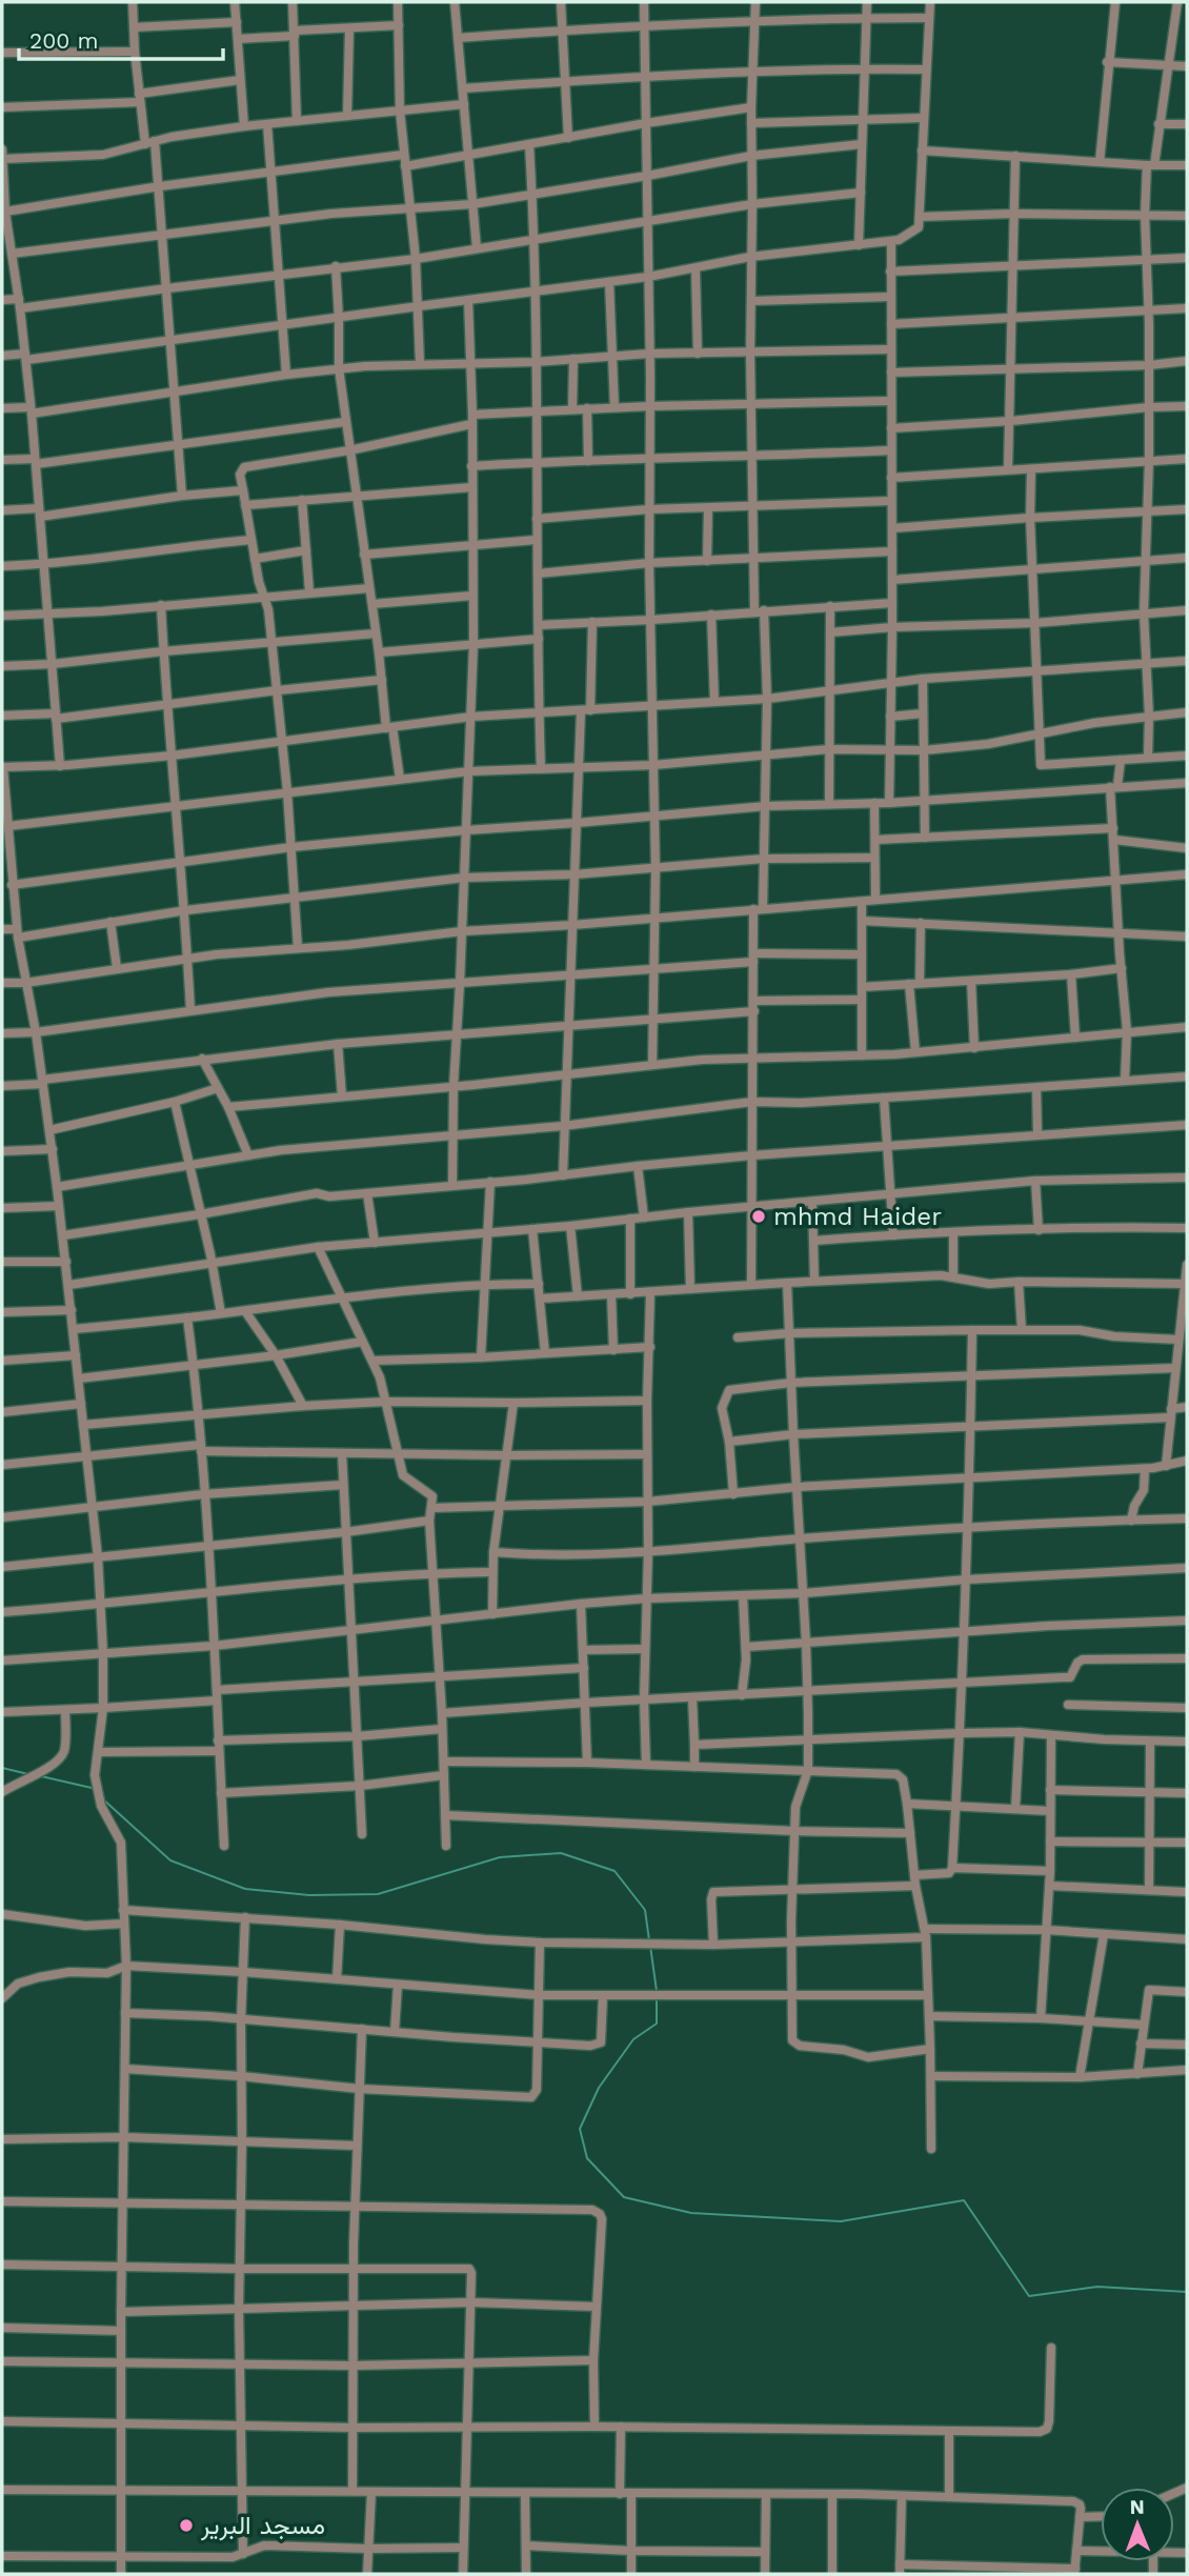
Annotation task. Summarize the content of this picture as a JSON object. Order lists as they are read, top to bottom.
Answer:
{
  "places": ["mhmd Haider", "مسجد البرير"],
  "scale_bar": "200 m",
  "north": "top"
}
